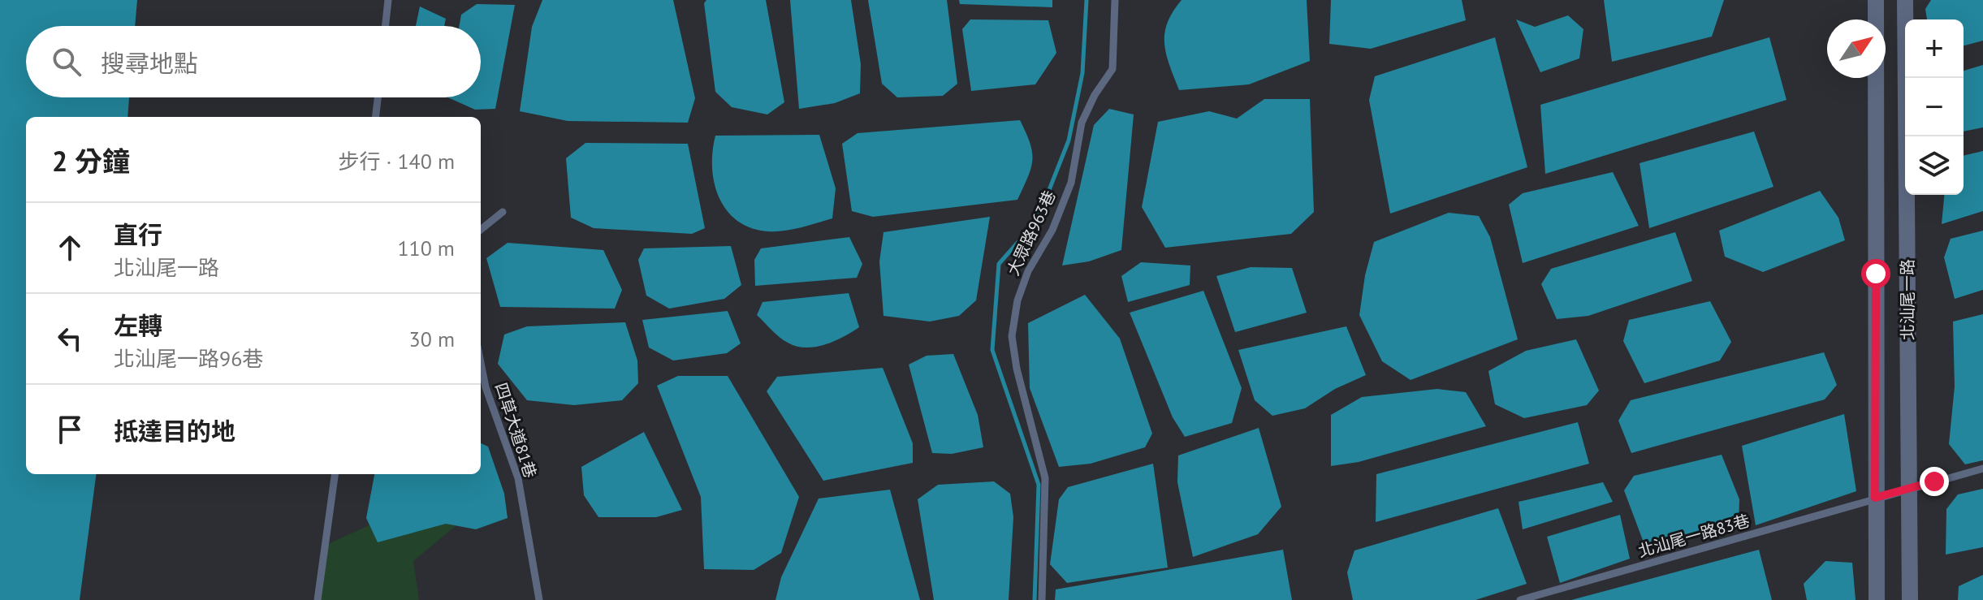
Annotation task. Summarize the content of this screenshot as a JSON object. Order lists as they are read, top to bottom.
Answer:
{
  "streets": {
    "street": ["北汕尾一路"],
    "lane": ["大眾路963巷", "四草大道81巷", "北汕尾一路83巷"]
  },
  "crossings": [
    ["北汕尾一路", "北汕尾一路83巷"]
  ],
  "north": "top right",
  "page": {
    "map_buttons": ["+", "−"],
    "search": "搜尋地點",
    "heading": ["2 分鐘", "步行 · 140 m"],
    "list": [
      ["直行", "北汕尾一路", "110 m"],
      ["左轉", "北汕尾一路96巷", "30 m"],
      "抵達目的地"
    ]
  }
}
